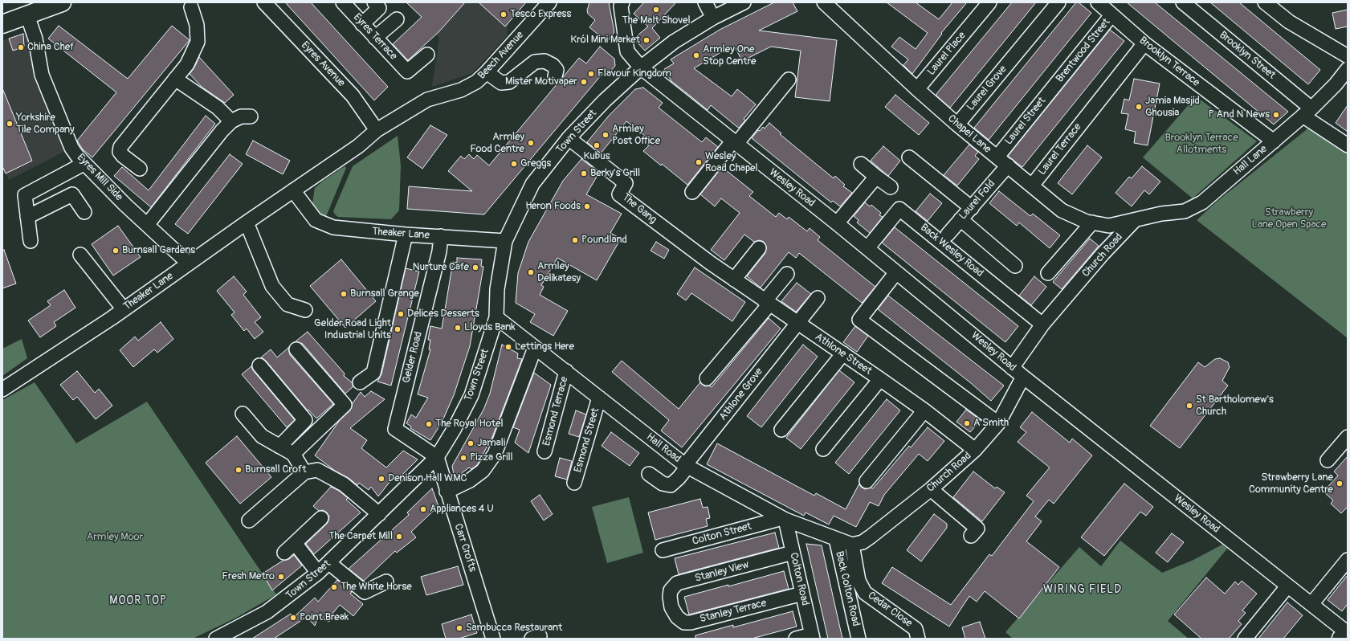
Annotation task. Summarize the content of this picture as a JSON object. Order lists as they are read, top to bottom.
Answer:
{
  "streets": {
    "street": [
      "Eyres Terrace",
      "Brentwood Street",
      "Laurel Place",
      "Beech Avenue",
      "Brooklyn Street",
      "Brooklyn Terrace",
      "Eyres Avenue",
      "Laurel Grove",
      "Laurel Street",
      "Town Street",
      "Chapel Lane",
      "Laurel Terrace",
      "Hall Lane",
      "Eyres Mill Side",
      "Wesley Road",
      "Laurel Fold",
      "The Gang",
      "Theaker Lane",
      "Back Wesley Road",
      "Church Road",
      "Athlone Street",
      "Gelder Road",
      "Athlone Grove",
      "Esmond Terrace",
      "Esmond Street",
      "Hall Road",
      "Colton Street",
      "Carr Crofts",
      "Stanley View",
      "Colton Road",
      "Back Colton Road",
      "Cedar Close",
      "Stanley Terrace"
    ]
  },
  "crossings": [
    ["Brentwood Street", "Brooklyn Terrace"],
    ["Brentwood Street", "Laurel Street"],
    ["Laurel Place", "Chapel Lane"],
    ["Beech Avenue", "Eyres Avenue"],
    ["Beech Avenue", "Theaker Lane"],
    ["Brooklyn Street", "Hall Lane"],
    ["Brooklyn Terrace", "Laurel Terrace"],
    ["Brooklyn Terrace", "Hall Lane"],
    ["Eyres Avenue", "Theaker Lane"],
    ["Laurel Grove", "Chapel Lane"],
    ["Laurel Street", "Chapel Lane"],
    ["Town Street", "Wesley Road"],
    ["Town Street", "The Gang"],
    ["Town Street", "Theaker Lane"],
    ["Town Street", "Gelder Road"],
    ["Town Street", "Hall Road"],
    ["Town Street", "Carr Crofts"],
    ["Chapel Lane", "Laurel Terrace"],
    ["Chapel Lane", "Hall Lane"],
    ["Chapel Lane", "Laurel Fold"],
    ["Chapel Lane", "Church Road"],
    ["Hall Lane", "Church Road"],
    ["Eyres Mill Side", "Theaker Lane"],
    ["Wesley Road", "Back Wesley Road"],
    ["Wesley Road", "Church Road"],
    ["The Gang", "Athlone Street"],
    ["Theaker Lane", "Gelder Road"],
    ["Back Wesley Road", "Church Road"],
    ["Church Road", "Athlone Street"],
    ["Church Road", "Hall Road"],
    ["Church Road", "Cedar Close"],
    ["Athlone Street", "Athlone Grove"],
    ["Gelder Road", "Carr Crofts"],
    ["Athlone Grove", "Hall Road"],
    ["Esmond Terrace", "Hall Road"],
    ["Esmond Street", "Hall Road"],
    ["Hall Road", "Colton Street"],
    ["Hall Road", "Colton Road"],
    ["Hall Road", "Back Colton Road"],
    ["Hall Road", "Cedar Close"],
    ["Colton Street", "Colton Road"],
    ["Stanley View", "Colton Road"],
    ["Stanley View", "Stanley Terrace"],
    ["Colton Road", "Stanley Terrace"]
  ],
  "districts": ["WIRING FIELD", "MOOR TOP"],
  "parks": ["Brooklyn Terrace Allotments", "Strawberry Lane Open Space", "Armley Moor"],
  "places": [
    "The Malt Shovel",
    "Tesco Express",
    "Król Mini Market",
    "China Chef",
    "Armley One Stop Centre",
    "Flavour Kingdom",
    "Mister Motivaper",
    "Jamia Masjid Ghousia",
    "P And N News",
    "Yorkshire Tile Company",
    "Armley Post Office",
    "Armley Food Centre",
    "Kubus",
    "Wesley Road Chapel",
    "Greggs",
    "Berky's Grill",
    "Heron Foods",
    "Poundland",
    "Burnsall Gardens",
    "Nurture Cafe",
    "Armley Delikatesy",
    "Burnsall Grange",
    "Delices Desserts",
    "Lloyds Bank",
    "Gelder Road Light Industrial Units",
    "Lettings Here",
    "St Bartholomew's Church",
    "A Smith",
    "The Royal Hotel",
    "Jamali",
    "Pizza Grill",
    "Burnsall Croft",
    "Denison Hall WMC",
    "Strawberry Lane Community Centre",
    "Appliances 4 U",
    "The Carpet Mill",
    "Fresh Metro",
    "The White Horse",
    "Point Break",
    "Sambucca Restaurant"
  ]
}
